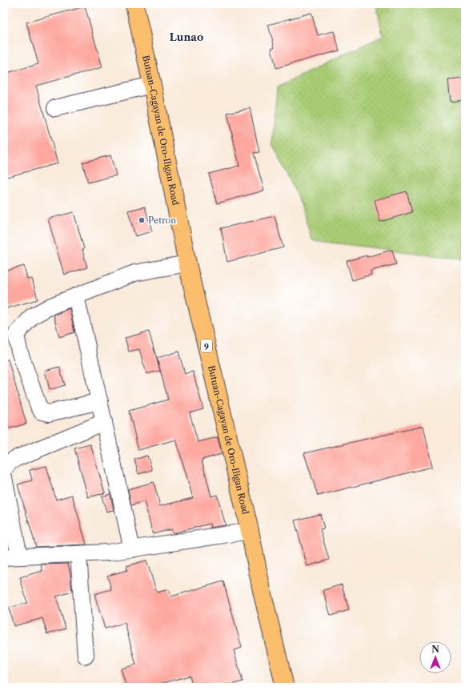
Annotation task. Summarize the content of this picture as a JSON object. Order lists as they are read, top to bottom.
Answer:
{
  "streets": {
    "highway": ["Butuan-Cagayan de Oro-Iligan Road", "9"]
  },
  "districts": ["Lunao"],
  "places": ["Petron"],
  "north": "top"
}
